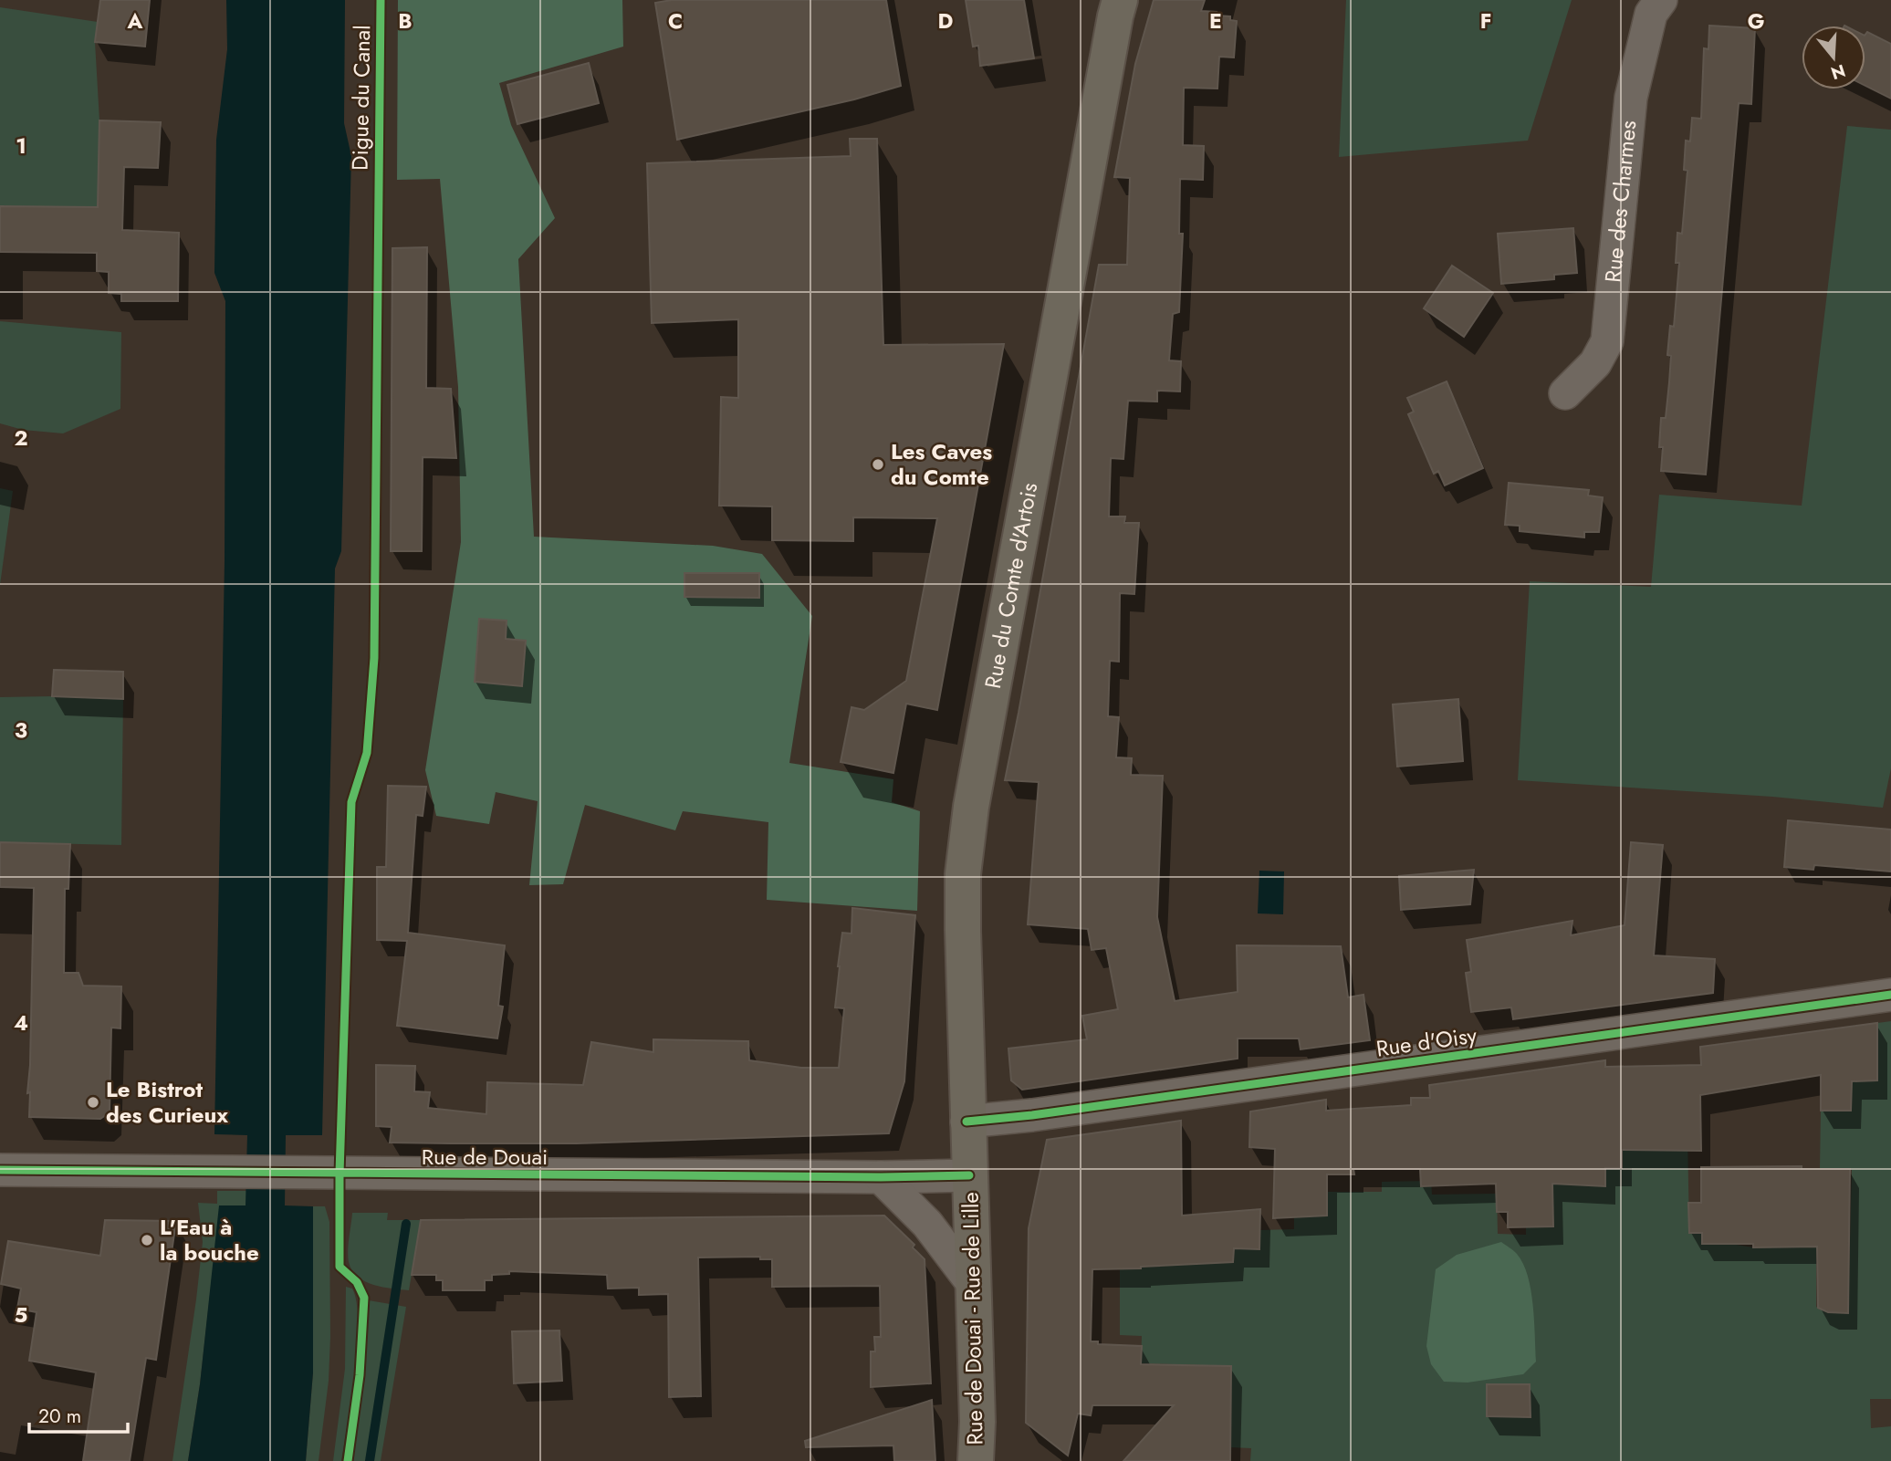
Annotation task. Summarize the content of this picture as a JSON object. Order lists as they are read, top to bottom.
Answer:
{
  "streets": {
    "main road": ["Rue du Comte d'Artois", "Rue de Douai - Rue de Lille"],
    "street": ["Rue des Charmes", "Rue d'Oisy", "Rue de Douai"],
    "cycle path": ["Digue du Canal"]
  },
  "crossings": [
    ["Rue du Comte d'Artois", "Rue d'Oisy"],
    ["Rue du Comte d'Artois", "Rue de Douai"],
    ["Rue du Comte d'Artois", "Rue de Douai - Rue de Lille"],
    ["Rue de Douai", "Rue de Douai - Rue de Lille"]
  ],
  "places": ["Les Caves du Comte", "Le Bistrot des Curieux", "L'Eau à la bouche"],
  "scale_bar": "20 m",
  "north": "bottom",
  "grid": {
    "columns": [
      "A",
      "B",
      "C",
      "D",
      "E",
      "F",
      "G"
    ],
    "rows": [
      "1",
      "2",
      "3",
      "4",
      "5"
    ]
  }
}
